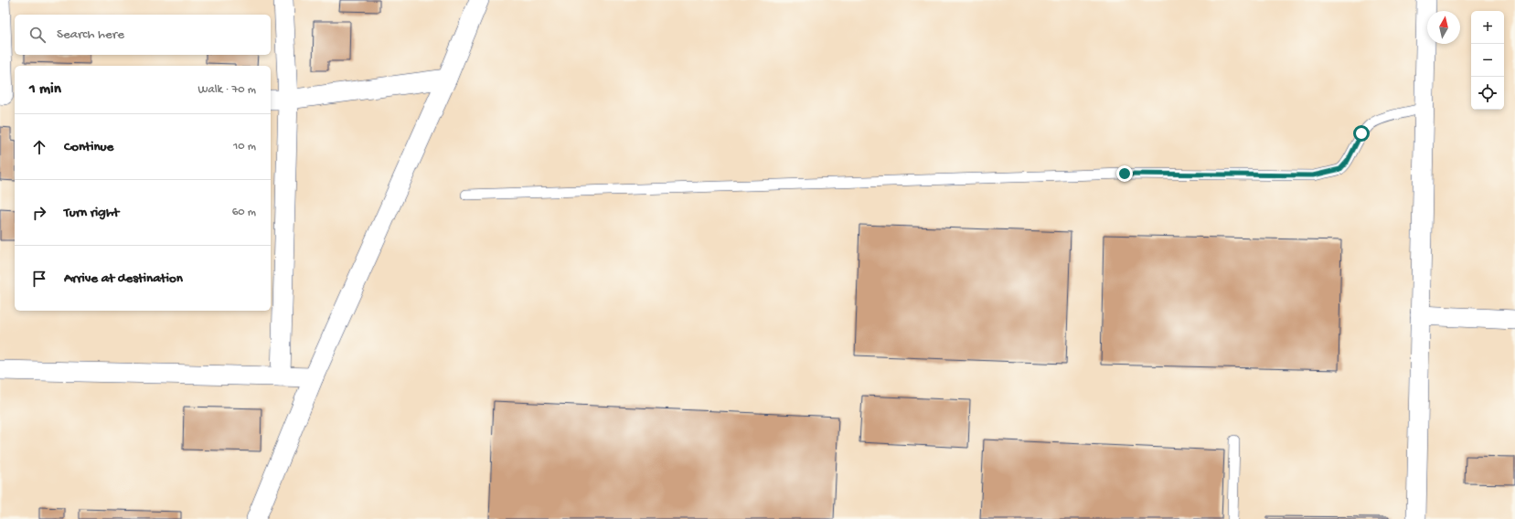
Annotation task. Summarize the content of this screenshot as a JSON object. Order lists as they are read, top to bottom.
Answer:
{
  "north": "top",
  "page": {
    "map_buttons": ["+", "−"],
    "search": "Search here",
    "heading": ["1 min", "Walk · 70 m"],
    "list": [
      ["Continue", "10 m"],
      ["Turn right", "60 m"],
      "Arrive at destination"
    ]
  }
}
